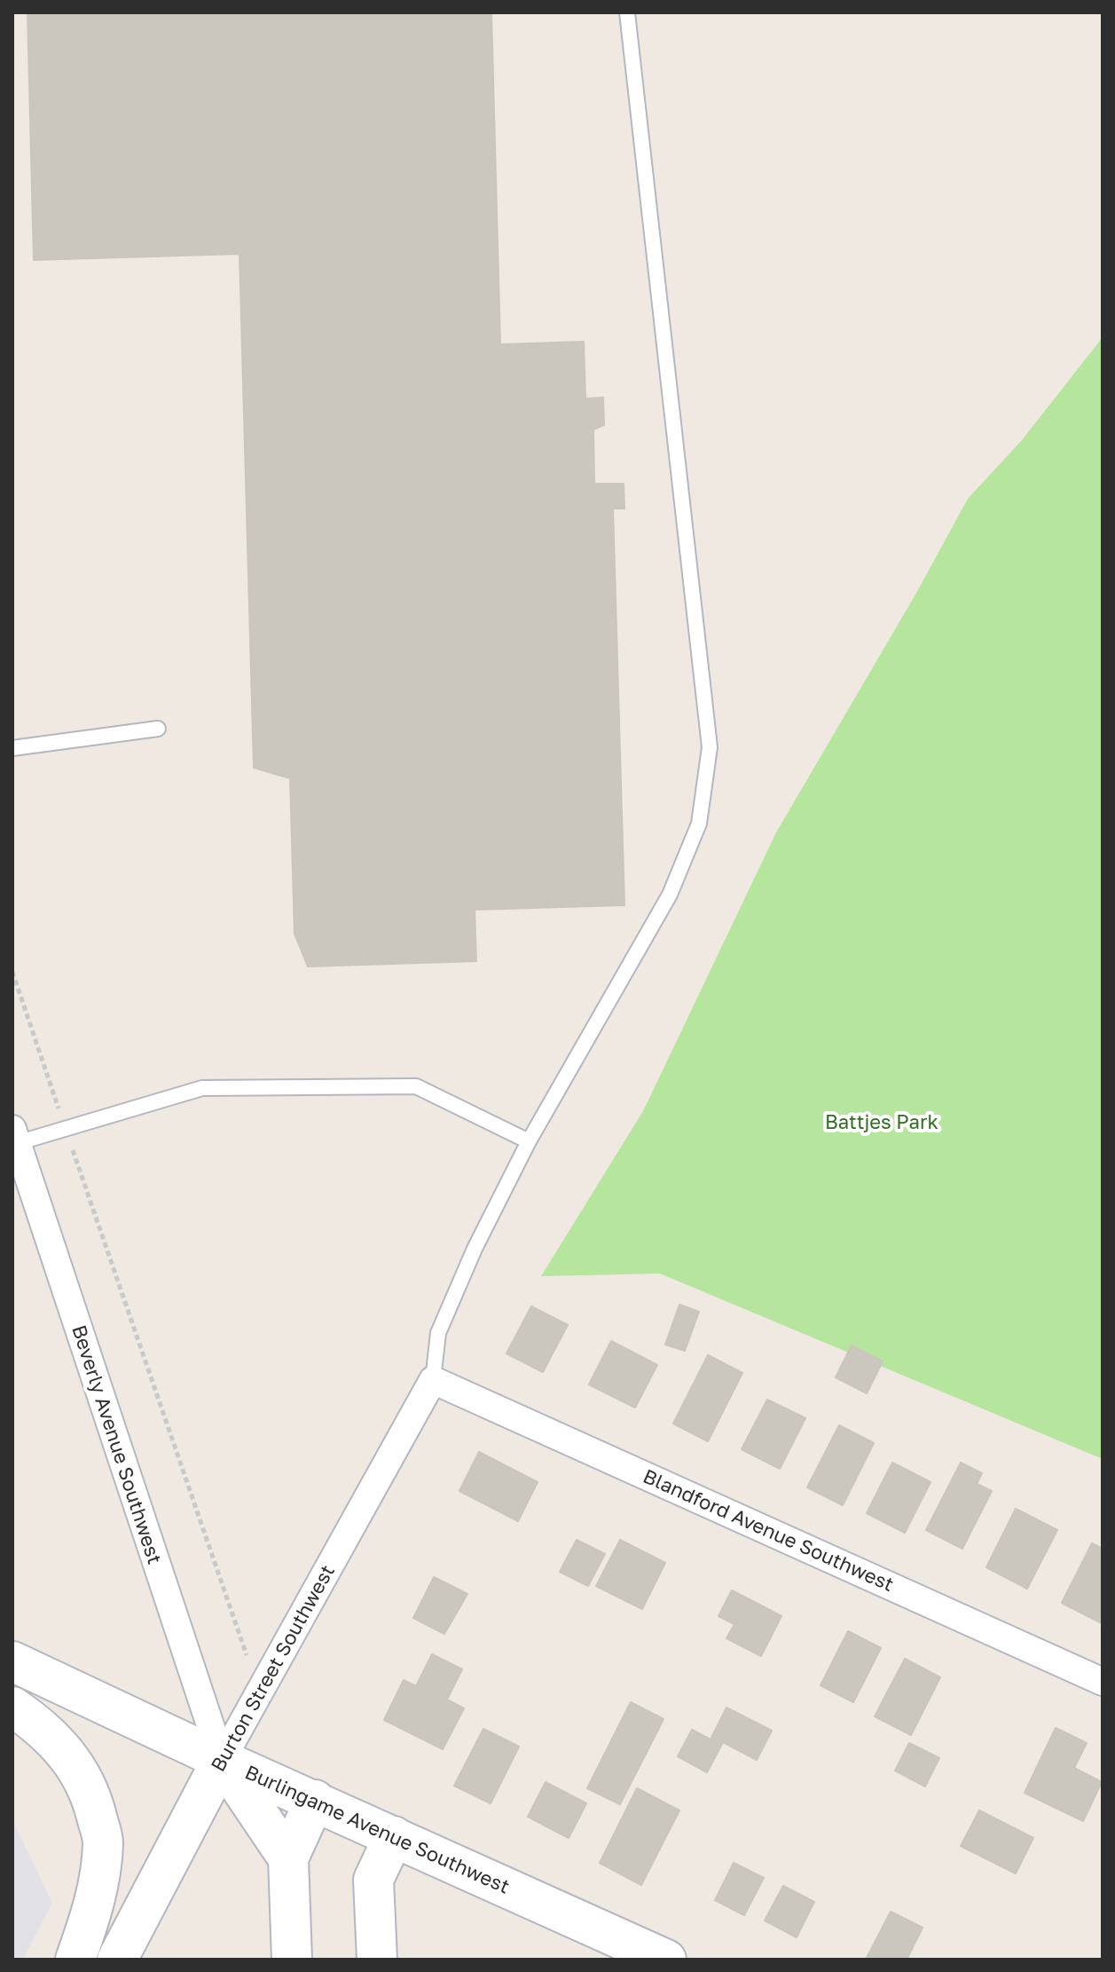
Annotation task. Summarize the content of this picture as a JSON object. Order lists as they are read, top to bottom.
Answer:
{
  "streets": {
    "street": [
      "Beverly Avenue Southwest",
      "Blandford Avenue Southwest",
      "Burton Street Southwest",
      "Burlingame Avenue Southwest"
    ]
  },
  "crossings": [
    ["Beverly Avenue Southwest", "Burton Street Southwest"],
    ["Beverly Avenue Southwest", "Burlingame Avenue Southwest"],
    ["Blandford Avenue Southwest", "Burton Street Southwest"],
    ["Burton Street Southwest", "Burlingame Avenue Southwest"]
  ],
  "parks": ["Battjes Park"]
}
